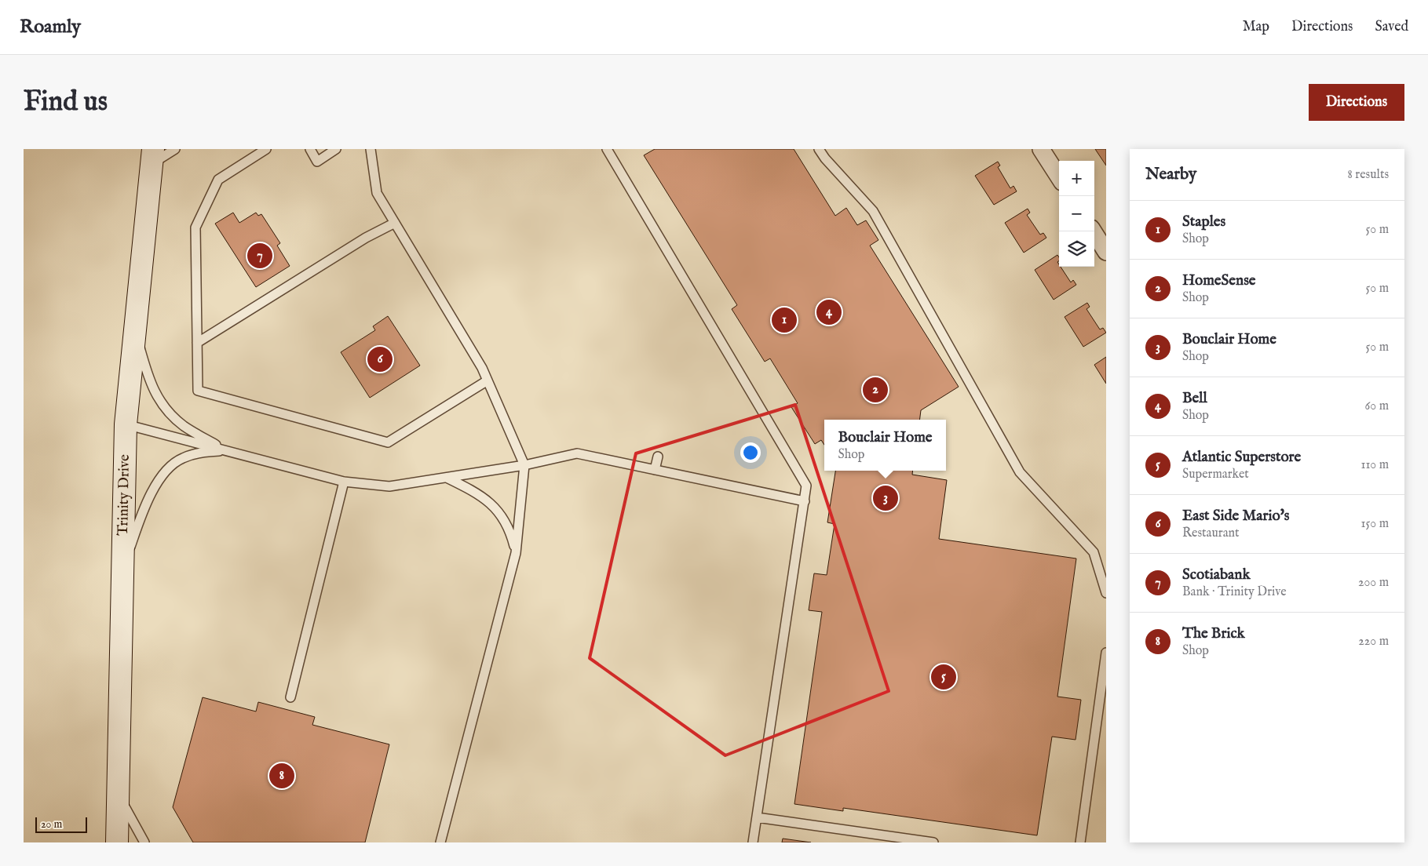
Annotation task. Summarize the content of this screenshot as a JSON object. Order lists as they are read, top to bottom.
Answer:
{
  "streets": {
    "street": ["Trinity Drive"]
  },
  "scale_bar": "20 m",
  "page": {
    "header": "Roamly",
    "nav": ["Map", "Directions", "Saved"],
    "buttons": "Directions",
    "title": "Find us",
    "heading": ["Nearby", "8 results"],
    "map_buttons": ["+", "−"],
    "list": [
      {
        "mark": "1",
        "name": "Staples",
        "note": "Shop",
        "value": "50 m"
      },
      {
        "mark": "2",
        "name": "HomeSense",
        "note": "Shop",
        "value": "50 m"
      },
      {
        "mark": "3",
        "name": "Bouclair Home",
        "note": "Shop",
        "value": "50 m"
      },
      {
        "mark": "4",
        "name": "Bell",
        "note": "Shop",
        "value": "60 m"
      },
      {
        "mark": "5",
        "name": "Atlantic Superstore",
        "note": "Supermarket",
        "value": "110 m"
      },
      {
        "mark": "6",
        "name": "East Side Mario's",
        "note": "Restaurant",
        "value": "150 m"
      },
      {
        "mark": "7",
        "name": "Scotiabank",
        "note": "Bank · Trinity Drive",
        "value": "200 m"
      },
      {
        "mark": "8",
        "name": "The Brick",
        "note": "Shop",
        "value": "220 m"
      }
    ],
    "pins": [
      "7",
      "4",
      "1",
      "6",
      "2",
      "3",
      "5",
      "8"
    ],
    "popup": ["Bouclair Home", "Shop"],
    "scale": "20 m"
  }
}
